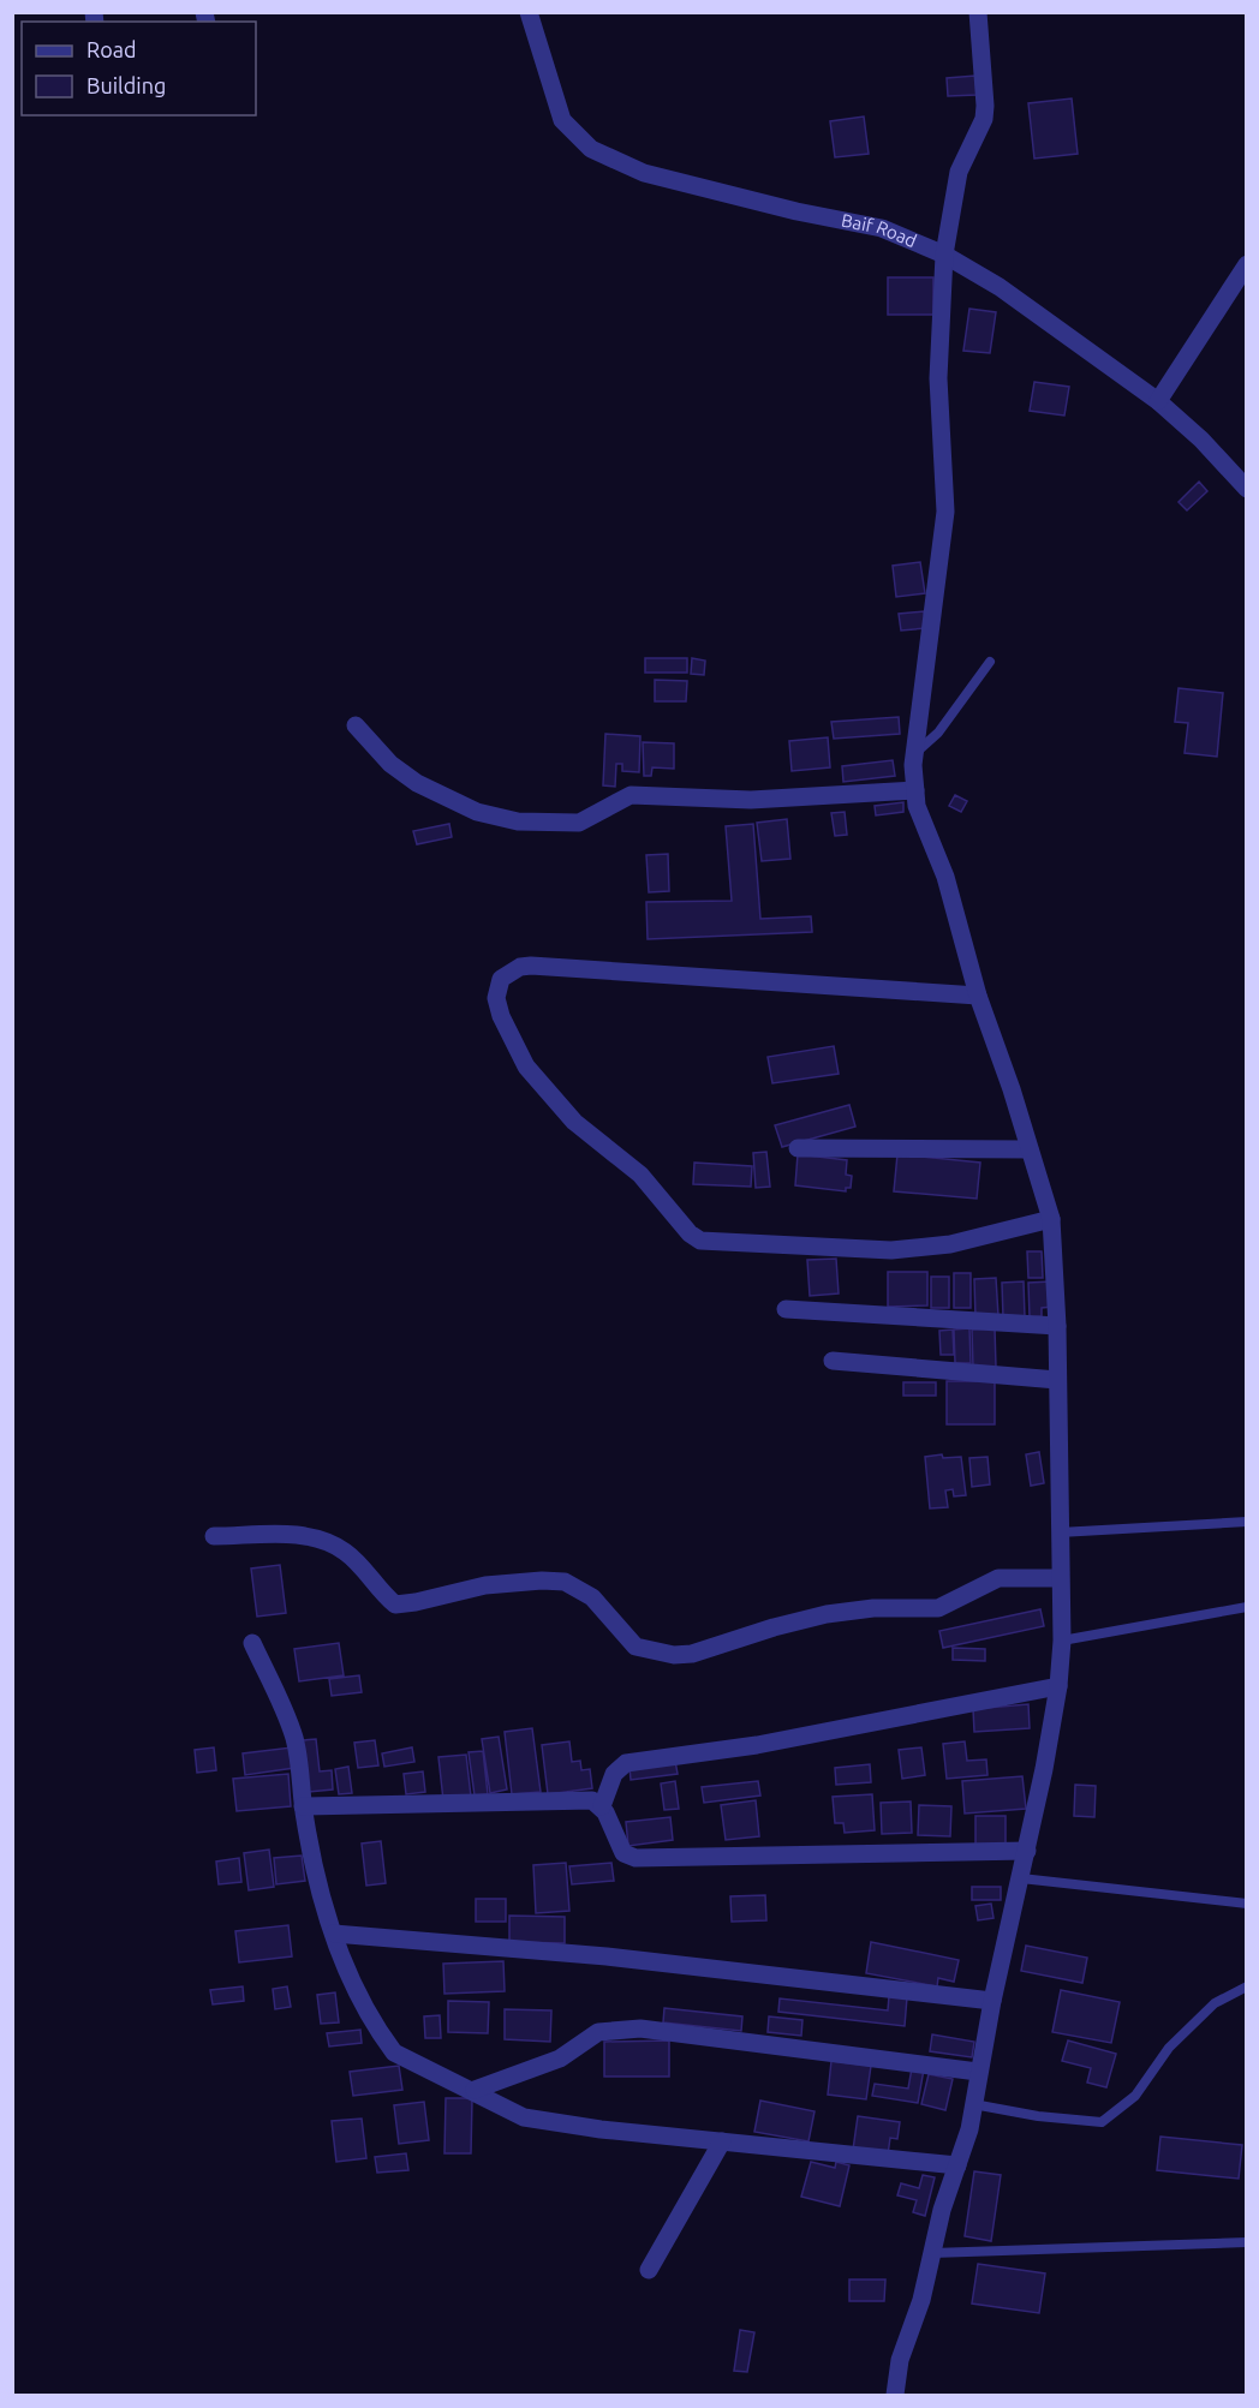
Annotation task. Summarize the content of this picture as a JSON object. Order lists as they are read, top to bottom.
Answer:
{
  "streets": {
    "street": ["Baif Road"]
  },
  "legend": ["Road", "Building"]
}
